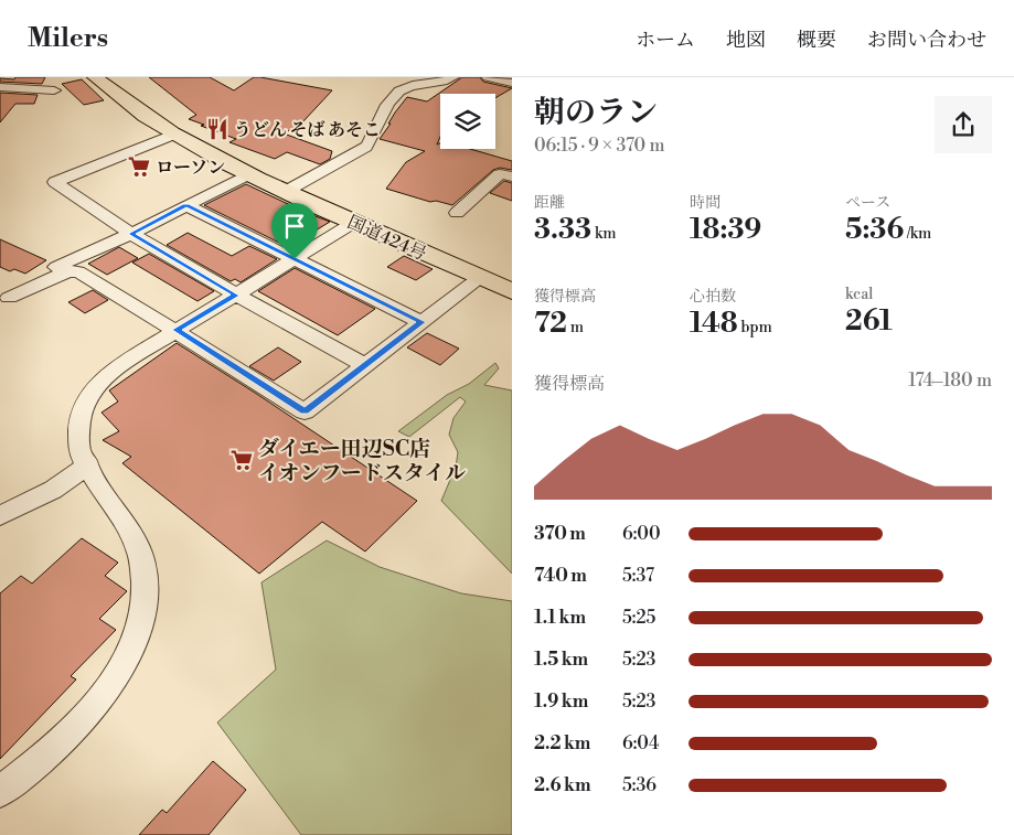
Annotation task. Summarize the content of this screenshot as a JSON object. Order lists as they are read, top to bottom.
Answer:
{
  "streets": {
    "highway": ["国道424号"]
  },
  "places": {
    "restaurant": ["うどん そば あそこ"],
    "supermarket": ["ローソン", "ダイエー田辺SC店 イオンフードスタイル"]
  },
  "page": {
    "header": "Milers",
    "nav": [
      "ホーム",
      "地図",
      "概要",
      "お問い合わせ"
    ],
    "heading": ["朝のラン", "06:15 · 9 × 370 m"],
    "stats": [
      ["距離", "3.33 km"],
      ["時間", "18:39"],
      ["ペース", "5:36 /km"],
      ["獲得標高", "72 m"],
      ["心拍数", "148 bpm"],
      ["kcal", "261"]
    ],
    "chart": ["獲得標高", "174–180 m"],
    "list": [
      {
        "name": "370 m",
        "note": "6:00"
      },
      {
        "name": "740 m",
        "note": "5:37"
      },
      {
        "name": "1.1 km",
        "note": "5:25"
      },
      {
        "name": "1.5 km",
        "note": "5:23"
      },
      {
        "name": "1.9 km",
        "note": "5:23"
      },
      {
        "name": "2.2 km",
        "note": "6:04"
      },
      {
        "name": "2.6 km",
        "note": "5:36"
      }
    ]
  }
}
